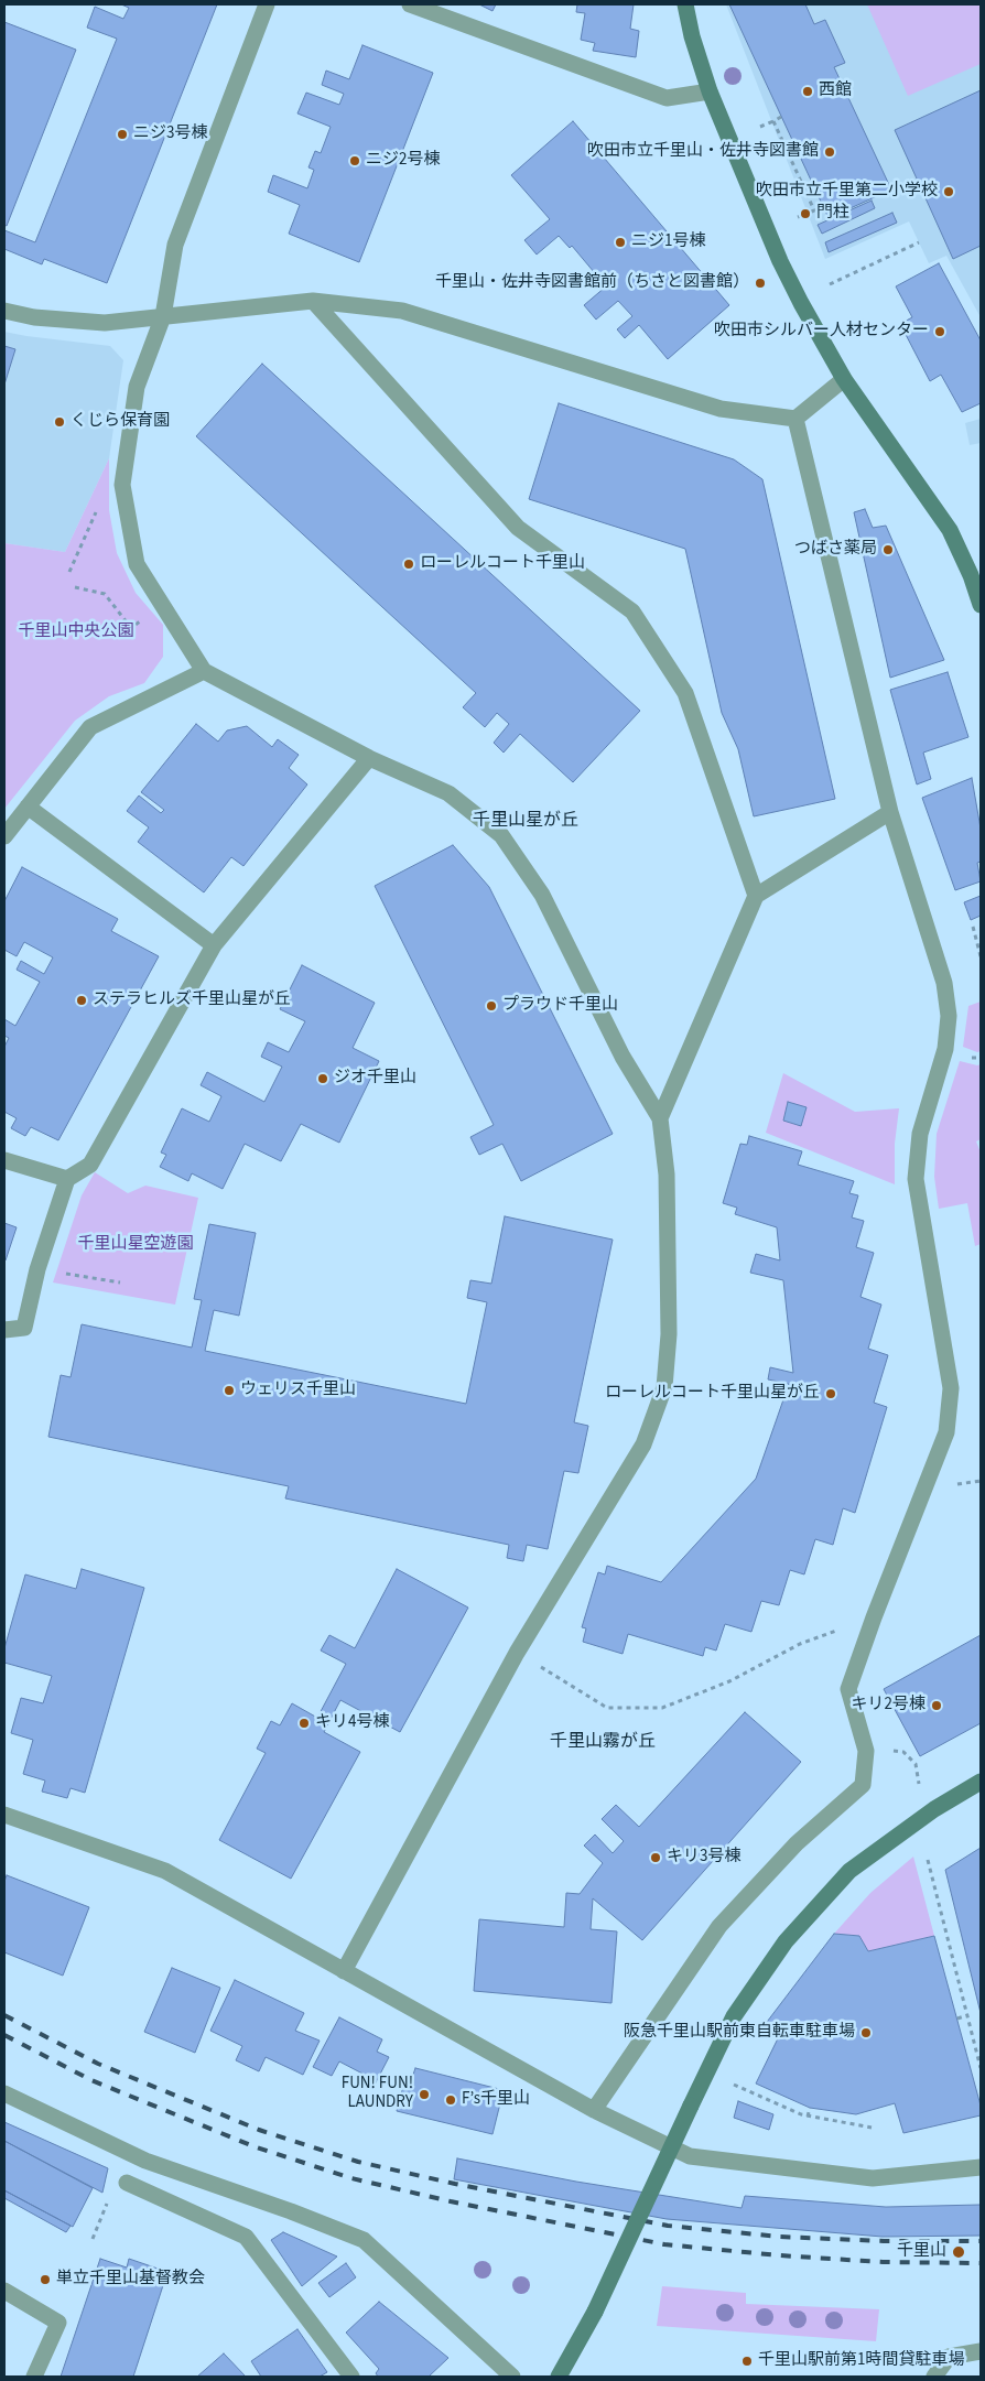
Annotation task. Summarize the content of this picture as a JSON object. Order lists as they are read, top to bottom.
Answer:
{
  "districts": ["千里山星が丘", "千里山霧が丘"],
  "parks": ["千里山中央公園", "千里山星空遊園"],
  "places": [
    "西館",
    "ニジ3号棟",
    "吹田市立千里山・佐井寺図書館",
    "ニジ2号棟",
    "吹田市立千里第二小学校",
    "門柱",
    "ニジ1号棟",
    "千里山・佐井寺図書館前（ちさと図書館）",
    "吹田市シルバー人材センター",
    "くじら保育園",
    "つばさ薬局",
    "ローレルコート千里山",
    "ステラヒルズ千里山星が丘",
    "プラウド千里山",
    "ジオ千里山",
    "ウェリス千里山",
    "ローレルコート千里山星が丘",
    "キリ2号棟",
    "キリ4号棟",
    "キリ3号棟",
    "阪急千里山駅前東自転車駐車場",
    "FUN! FUN! LAUNDRY",
    "F’s千里山",
    "千里山",
    "単立千里山基督教会",
    "千里山駅前第1時間貸駐車場"
  ]
}
